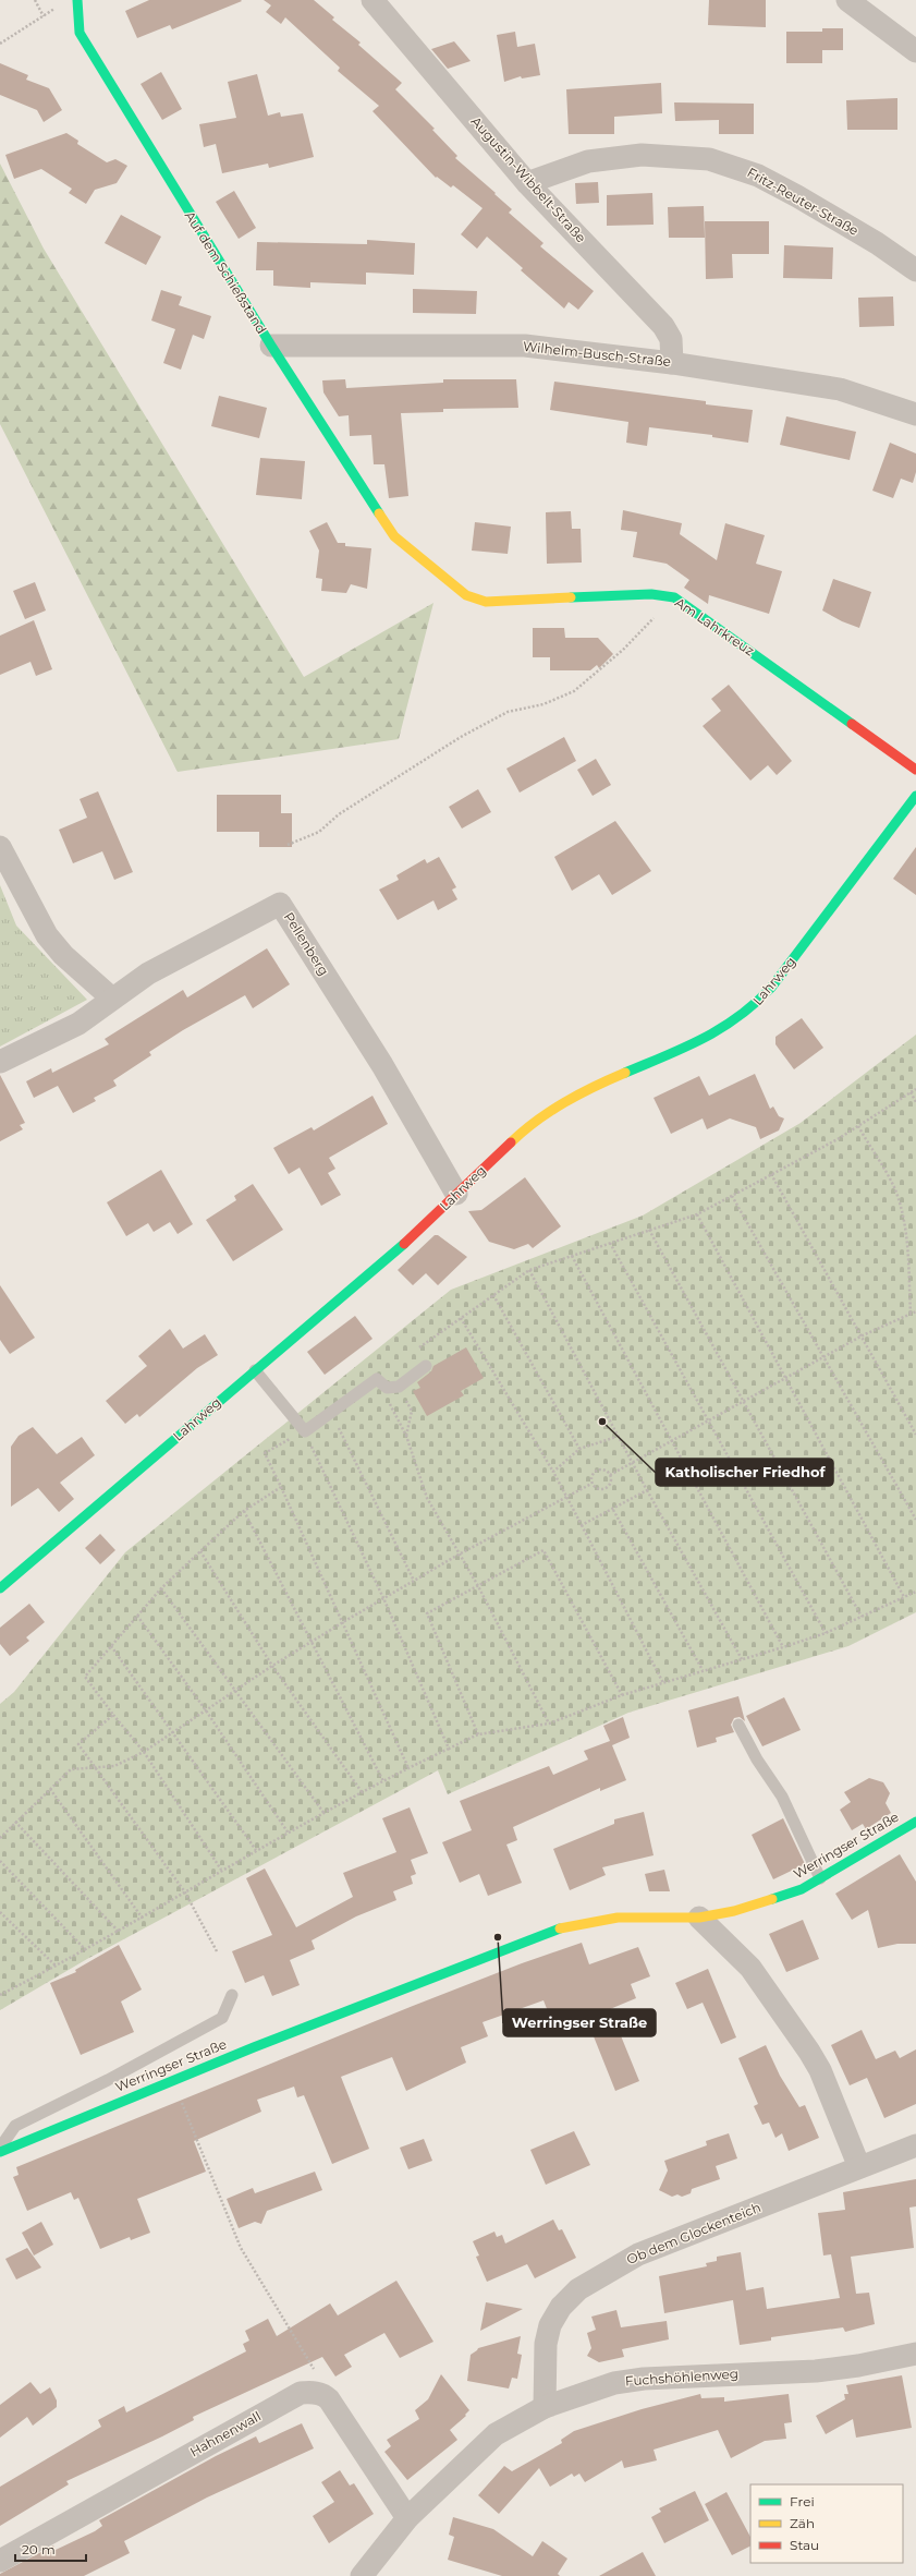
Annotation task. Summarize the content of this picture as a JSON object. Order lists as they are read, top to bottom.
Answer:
{
  "streets": {
    "street": [
      "Augustin-Wibbelt-Straße",
      "Fritz-Reuter-Straße",
      "Auf dem Schießstand",
      "Wilhelm-Busch-Straße",
      "Am Lahrkreuz",
      "Pellenberg",
      "Lahrweg",
      "Werringser Straße",
      "Ob dem Glockenteich",
      "Fuchshöhlenweg",
      "Hahnenwall"
    ]
  },
  "crossings": [
    ["Augustin-Wibbelt-Straße", "Fritz-Reuter-Straße"],
    ["Augustin-Wibbelt-Straße", "Wilhelm-Busch-Straße"],
    ["Auf dem Schießstand", "Wilhelm-Busch-Straße"],
    ["Auf dem Schießstand", "Am Lahrkreuz"],
    ["Pellenberg", "Lahrweg"],
    ["Ob dem Glockenteich", "Fuchshöhlenweg"]
  ],
  "places": ["Katholischer Friedhof", "Werringser Straße"],
  "legend": ["Frei", "Zäh", "Stau"],
  "scale_bar": "20 m"
}
